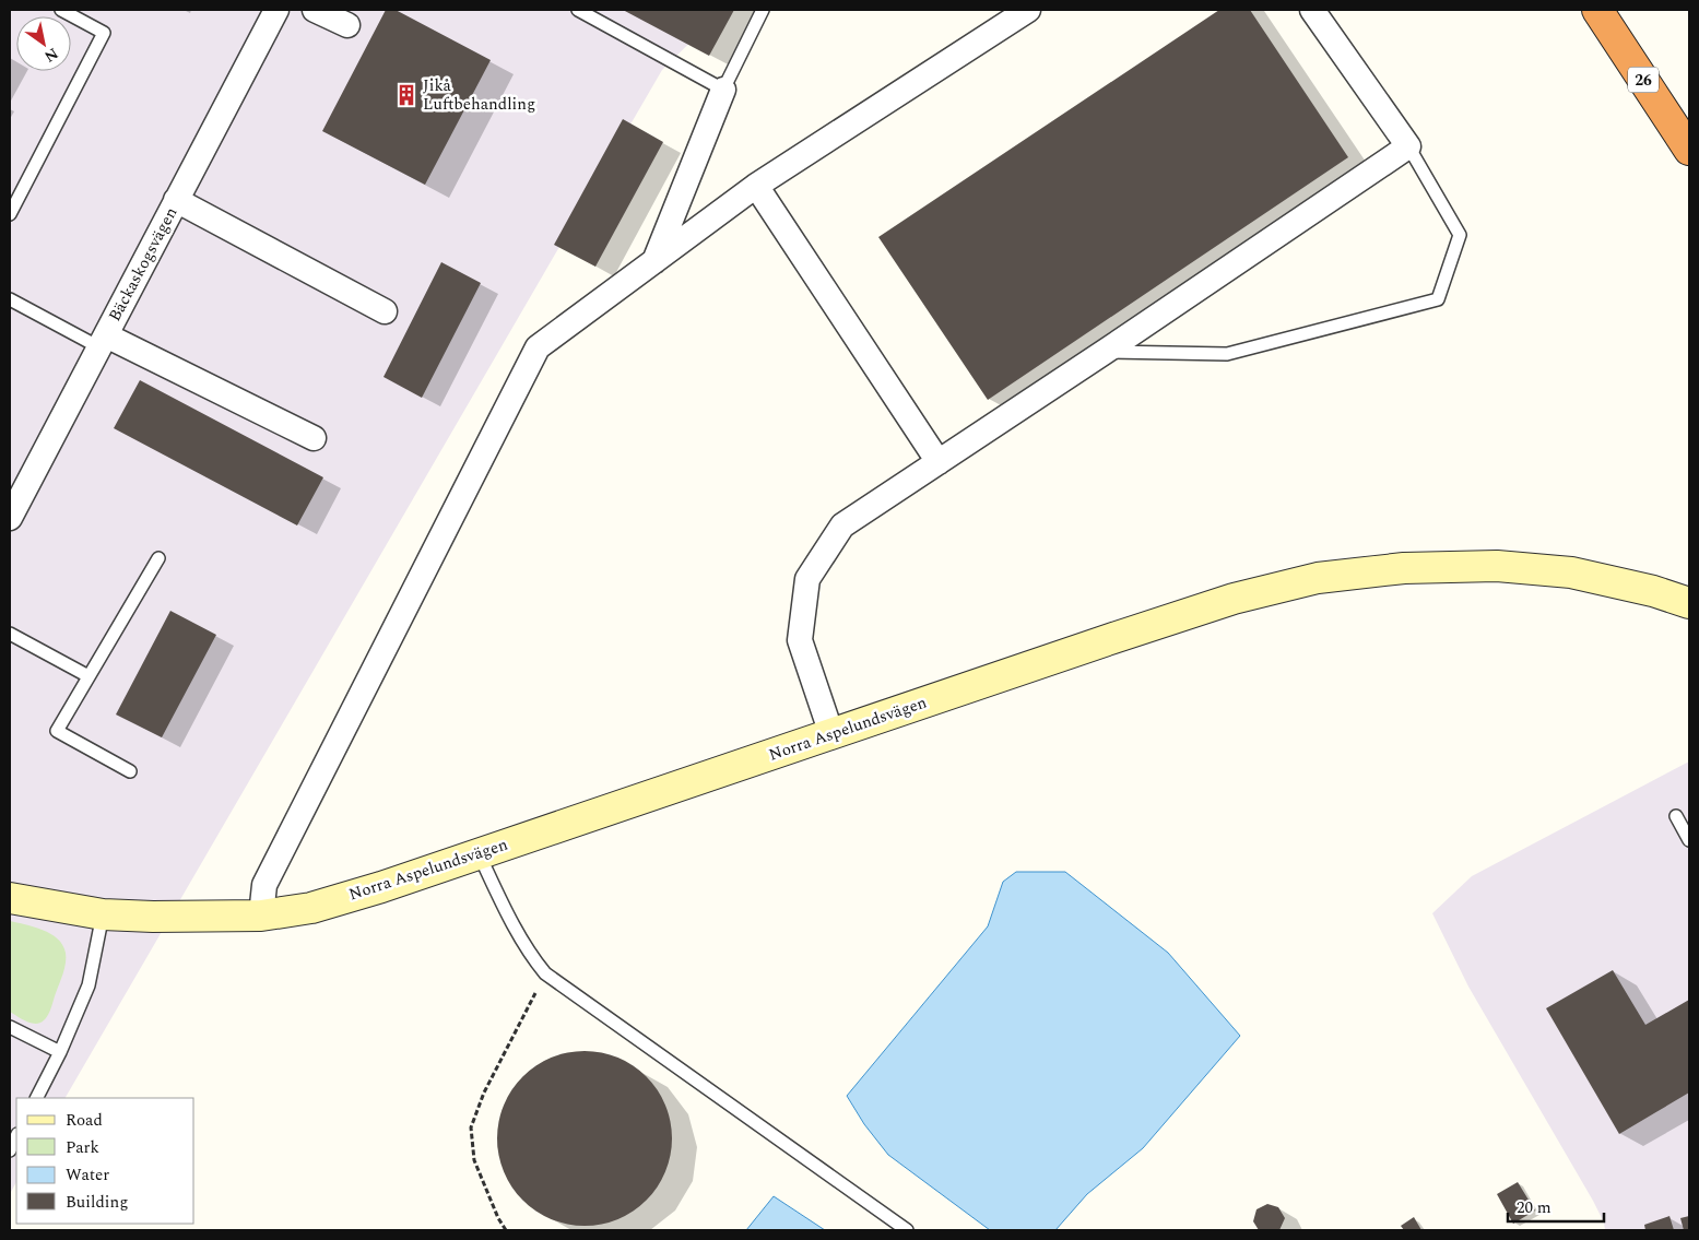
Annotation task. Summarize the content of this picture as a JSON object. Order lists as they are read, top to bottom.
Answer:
{
  "streets": {
    "highway": ["26"],
    "street": ["Bäckaskogsvägen", "Norra Aspelundsvägen"]
  },
  "places": {
    "building": ["Jikå Luftbehandling"]
  },
  "legend": [
    "Road",
    "Park",
    "Water",
    "Building"
  ],
  "scale_bar": "20 m",
  "north": "bottom right"
}
